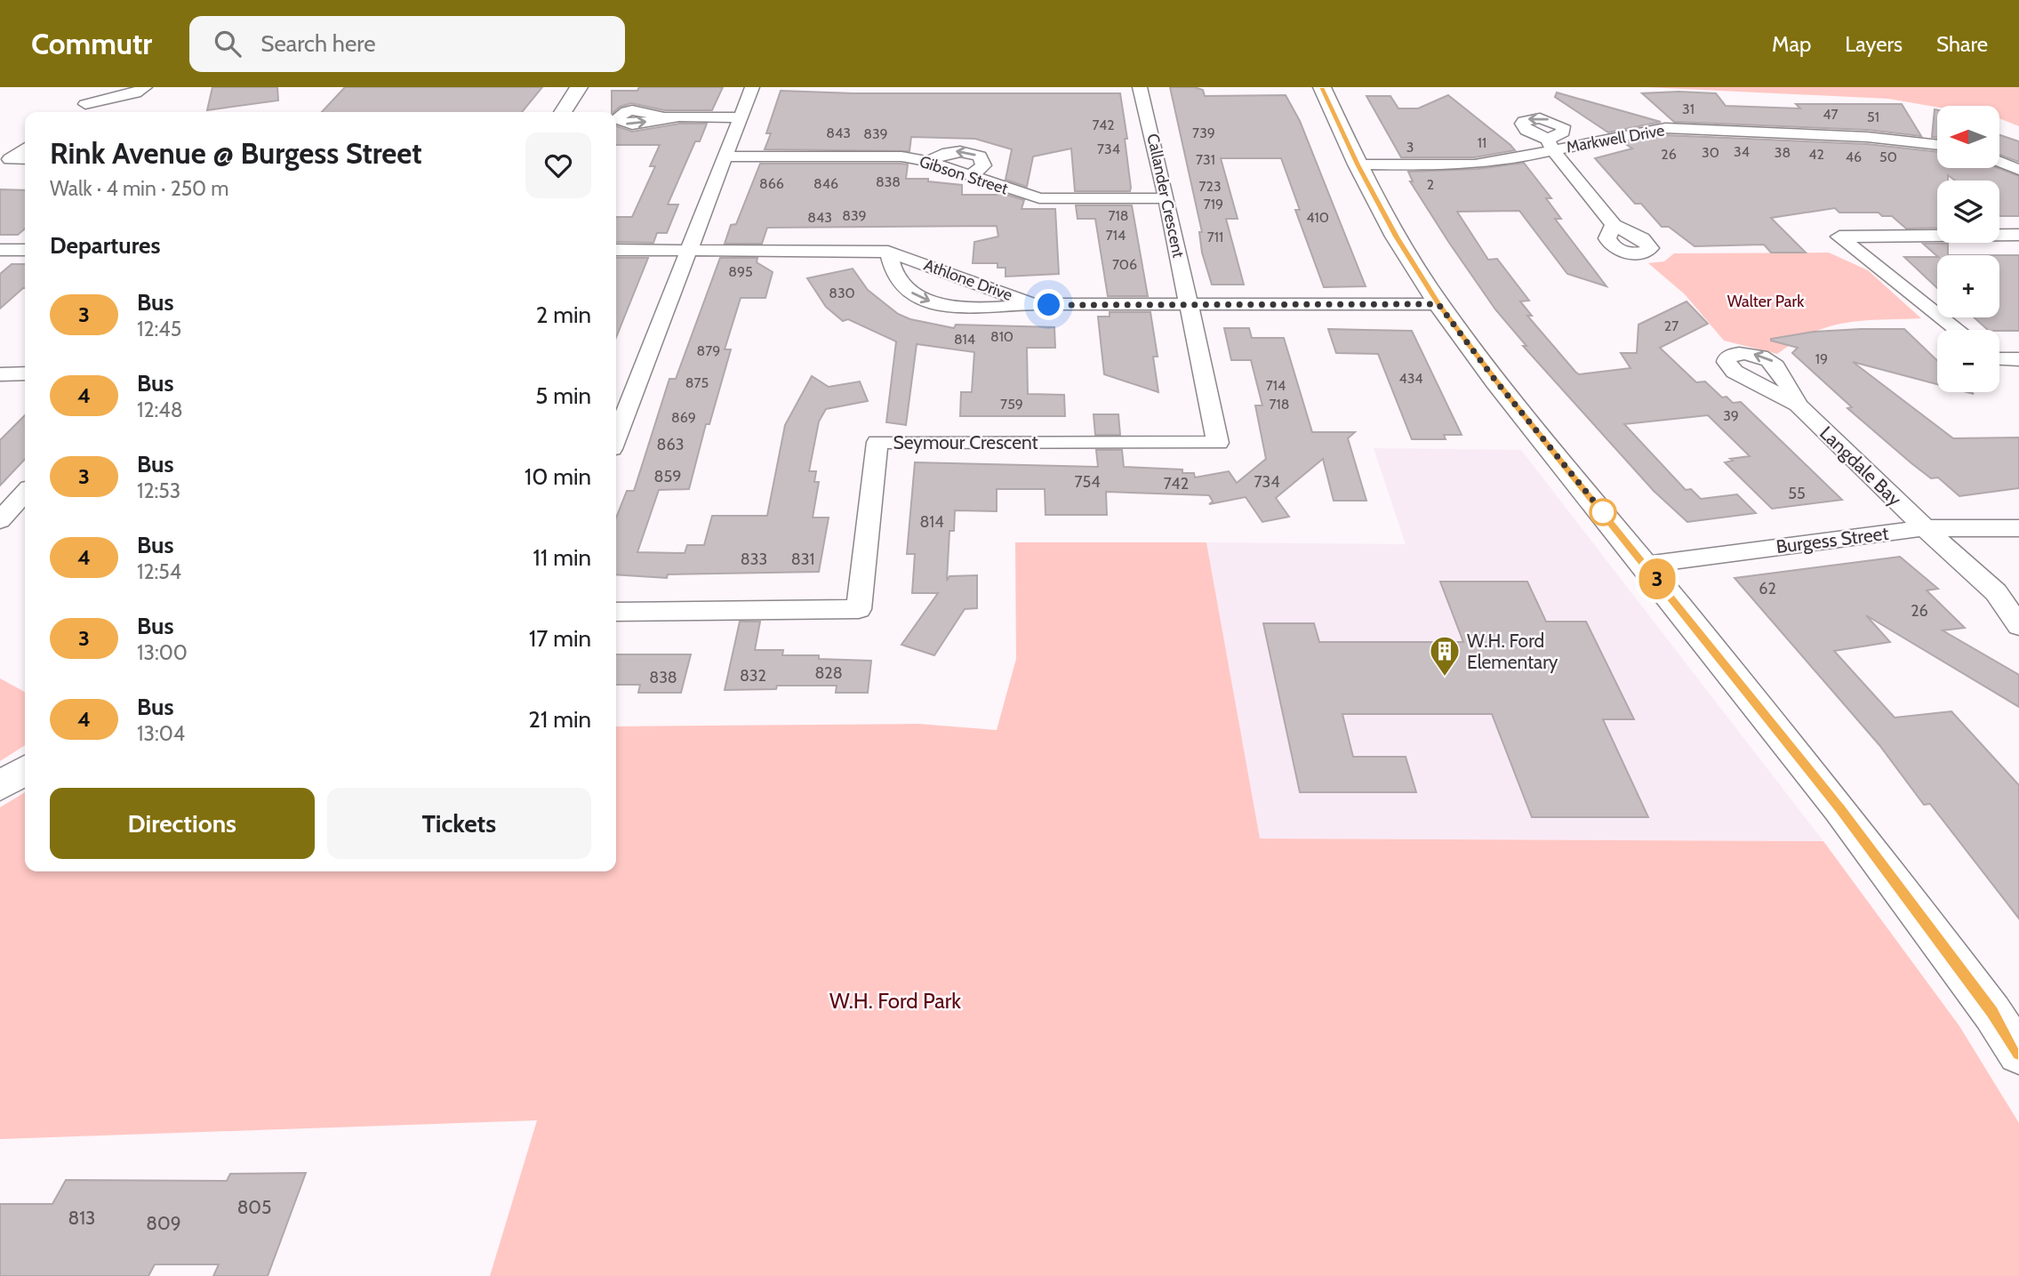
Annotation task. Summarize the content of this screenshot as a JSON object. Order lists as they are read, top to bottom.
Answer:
{
  "streets": {
    "street": [
      "Markwell Drive",
      "Gibson Street",
      "Callander Crescent",
      "Athlone Drive",
      "Seymour Crescent",
      "Langdale Bay",
      "Burgess Street"
    ]
  },
  "crossings": [
    ["Gibson Street", "Callander Crescent"],
    ["Callander Crescent", "Athlone Drive"],
    ["Callander Crescent", "Seymour Crescent"],
    ["Athlone Drive", "Seymour Crescent"],
    ["Langdale Bay", "Burgess Street"]
  ],
  "parks": ["Walter Park", "W.H. Ford Park"],
  "places": {
    "building": ["W.H. Ford Elementary"]
  },
  "lines": ["bus line 3"],
  "house_numbers": [
    "31",
    "47",
    "51",
    "742",
    "843",
    "739",
    "839",
    "11",
    "3",
    "734",
    "34",
    "30",
    "38",
    "26",
    "42",
    "46",
    "50",
    "731",
    "838",
    "866",
    "846",
    "2",
    "723",
    "719",
    "839",
    "718",
    "843",
    "410",
    "714",
    "711",
    "706",
    "895",
    "830",
    "27",
    "810",
    "814",
    "879",
    "19",
    "434",
    "875",
    "714",
    "759",
    "718",
    "39",
    "869",
    "863",
    "859",
    "754",
    "734",
    "742",
    "55",
    "814",
    "833",
    "831",
    "62",
    "26",
    "828",
    "832",
    "838",
    "805",
    "813",
    "809"
  ],
  "north": "left",
  "page": {
    "header": "Commutr",
    "search": "Search here",
    "nav": ["Map", "Layers", "Share"],
    "on_map": "3",
    "map_buttons": ["+", "−"],
    "heading": [
      ["Rink Avenue @ Burgess Street", "Walk · 4 min · 250 m"],
      "Departures"
    ],
    "list": [
      {
        "mark": "3",
        "name": "Bus",
        "note": "12:45",
        "value": "2 min"
      },
      {
        "mark": "4",
        "name": "Bus",
        "note": "12:48",
        "value": "5 min"
      },
      {
        "mark": "3",
        "name": "Bus",
        "note": "12:53",
        "value": "10 min"
      },
      {
        "mark": "4",
        "name": "Bus",
        "note": "12:54",
        "value": "11 min"
      },
      {
        "mark": "3",
        "name": "Bus",
        "note": "13:00",
        "value": "17 min"
      },
      {
        "mark": "4",
        "name": "Bus",
        "note": "13:04",
        "value": "21 min"
      }
    ],
    "buttons": ["Directions", "Tickets"]
  }
}
